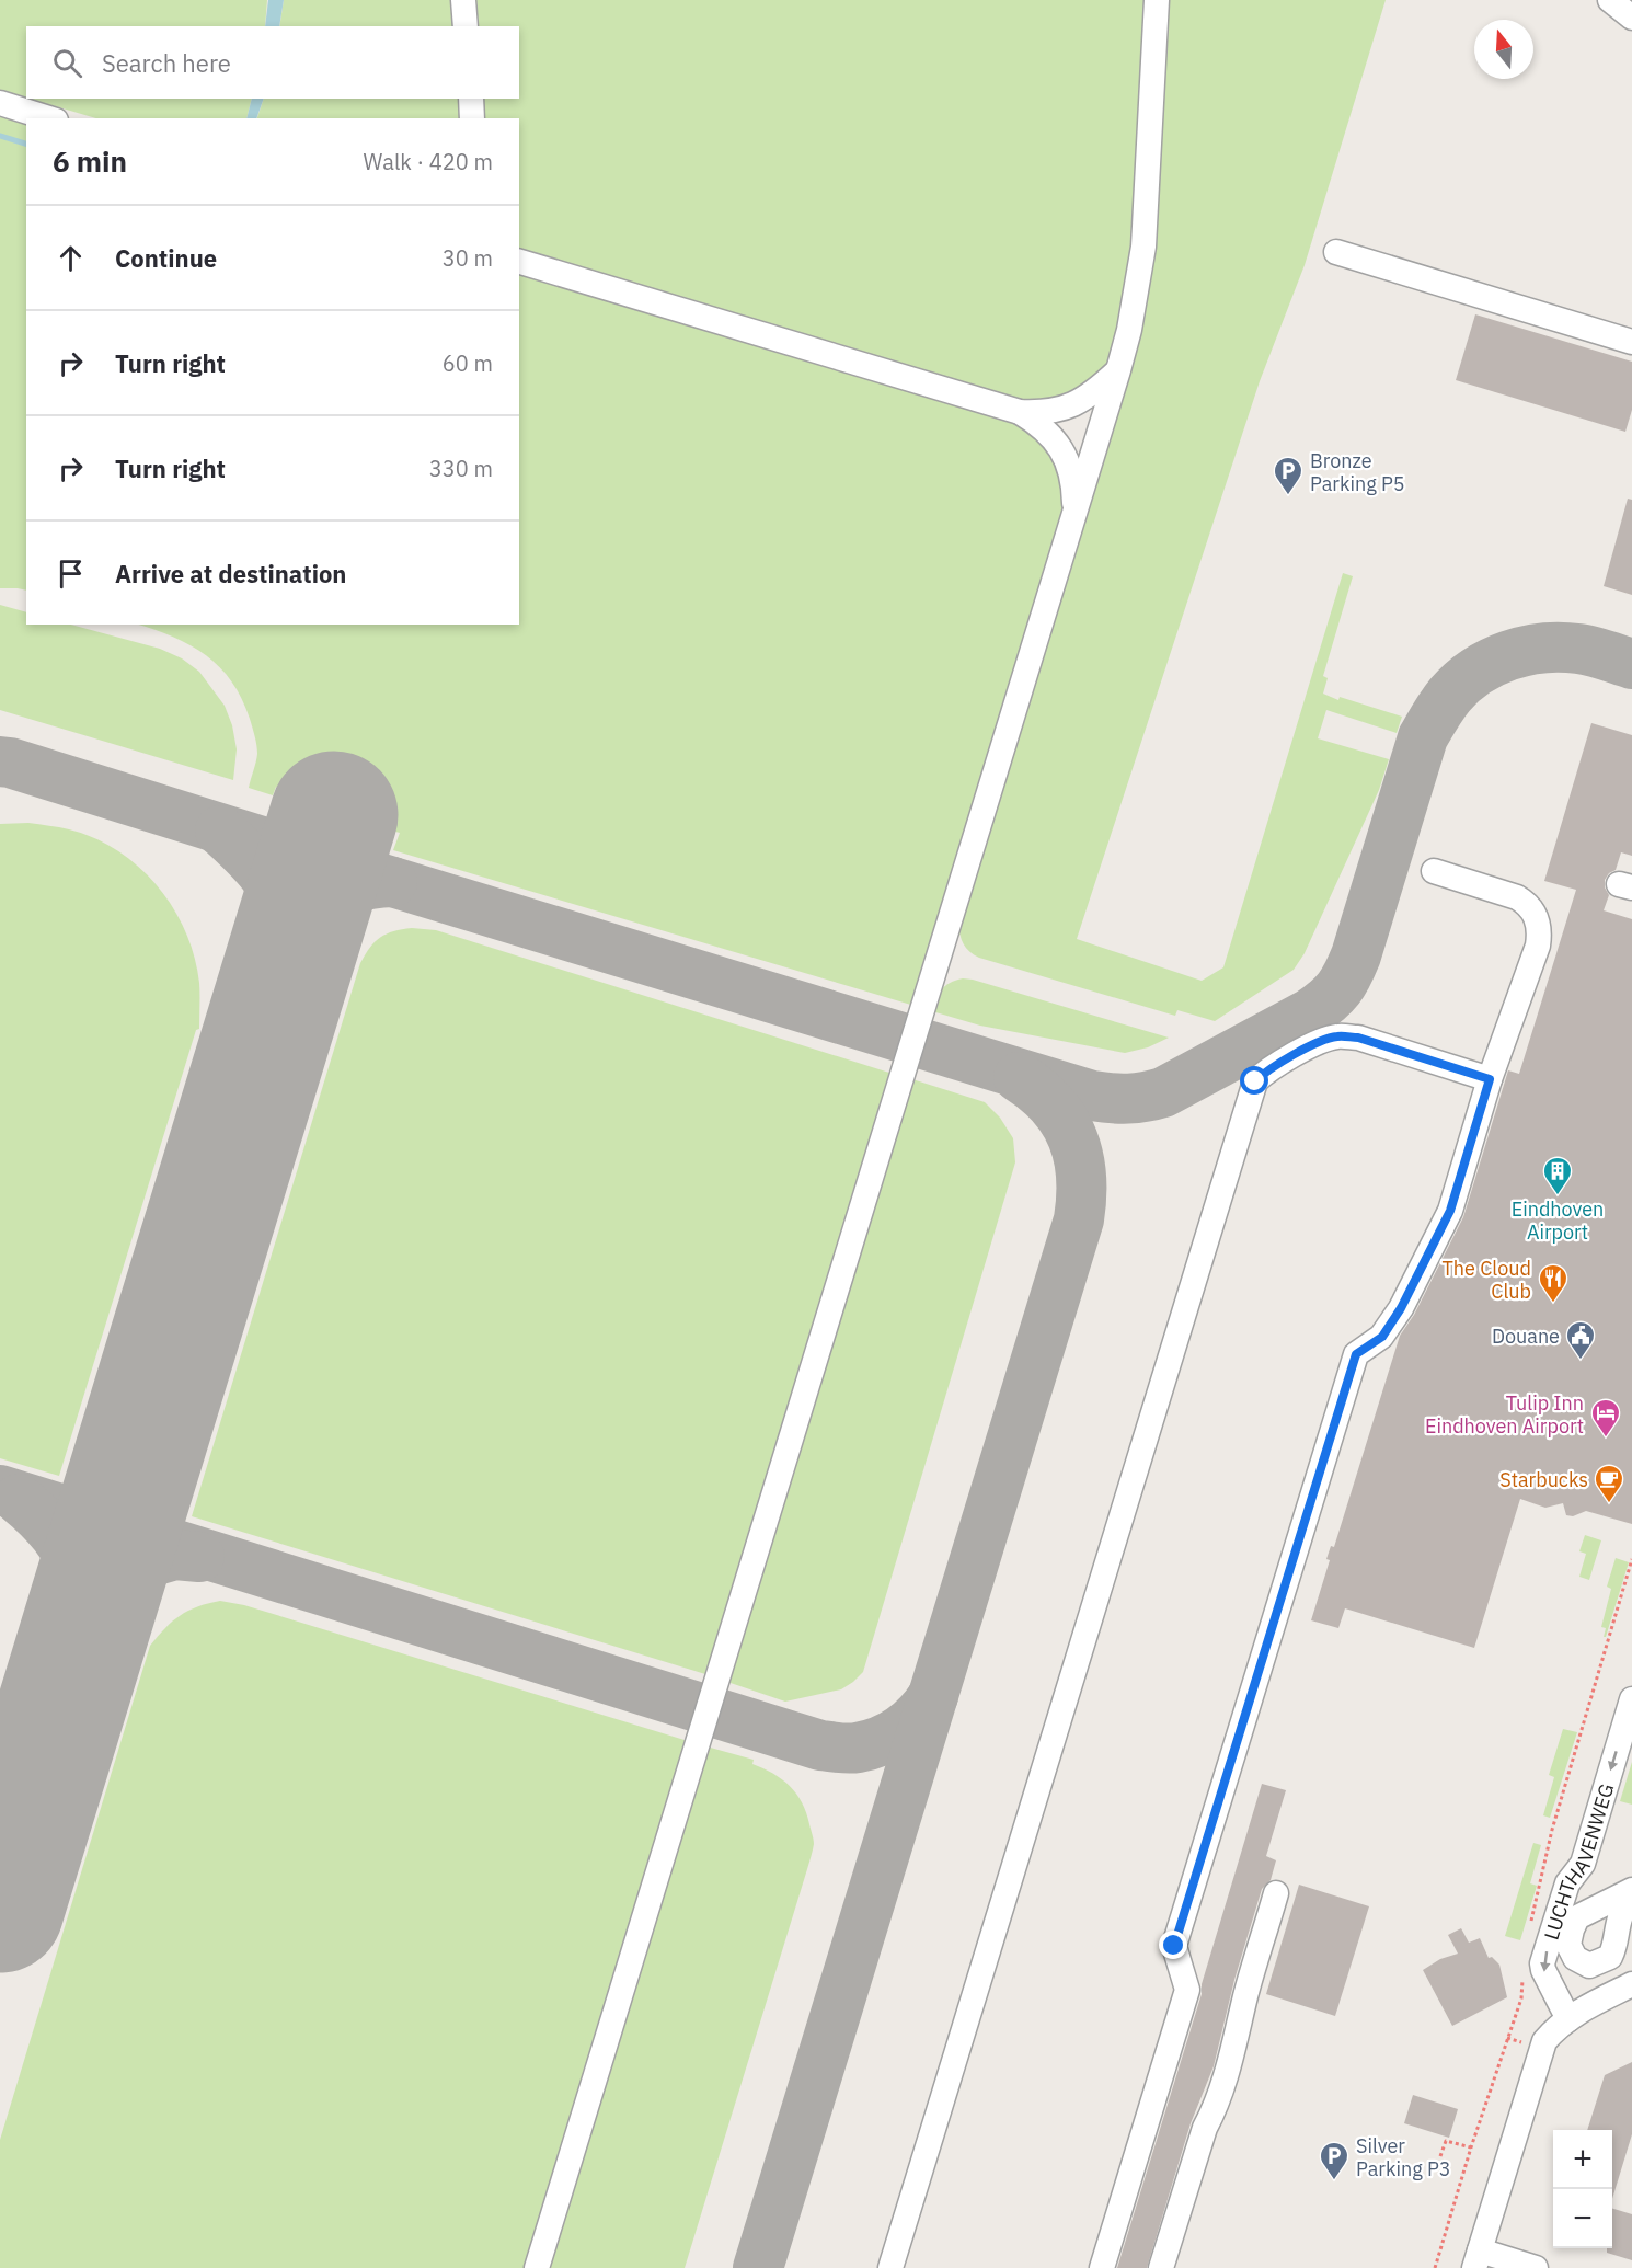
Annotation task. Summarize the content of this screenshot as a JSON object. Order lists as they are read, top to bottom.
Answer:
{
  "streets": {
    "street": ["LUCHTHAVENWEG"]
  },
  "one_way": ["LUCHTHAVENWEG"],
  "places": {
    "parking": ["Bronze Parking P5", "Silver Parking P3"],
    "building": ["Eindhoven Airport"],
    "restaurant": ["The Cloud Club"],
    "public building": ["Douane"],
    "hotel": ["Tulip Inn Eindhoven Airport"],
    "cafe": ["Starbucks"]
  },
  "north": "top",
  "page": {
    "search": "Search here",
    "heading": ["6 min", "Walk · 420 m"],
    "list": [
      ["Continue", "30 m"],
      ["Turn right", "60 m"],
      ["Turn right", "330 m"],
      "Arrive at destination"
    ],
    "map_buttons": ["+", "−"]
  }
}
